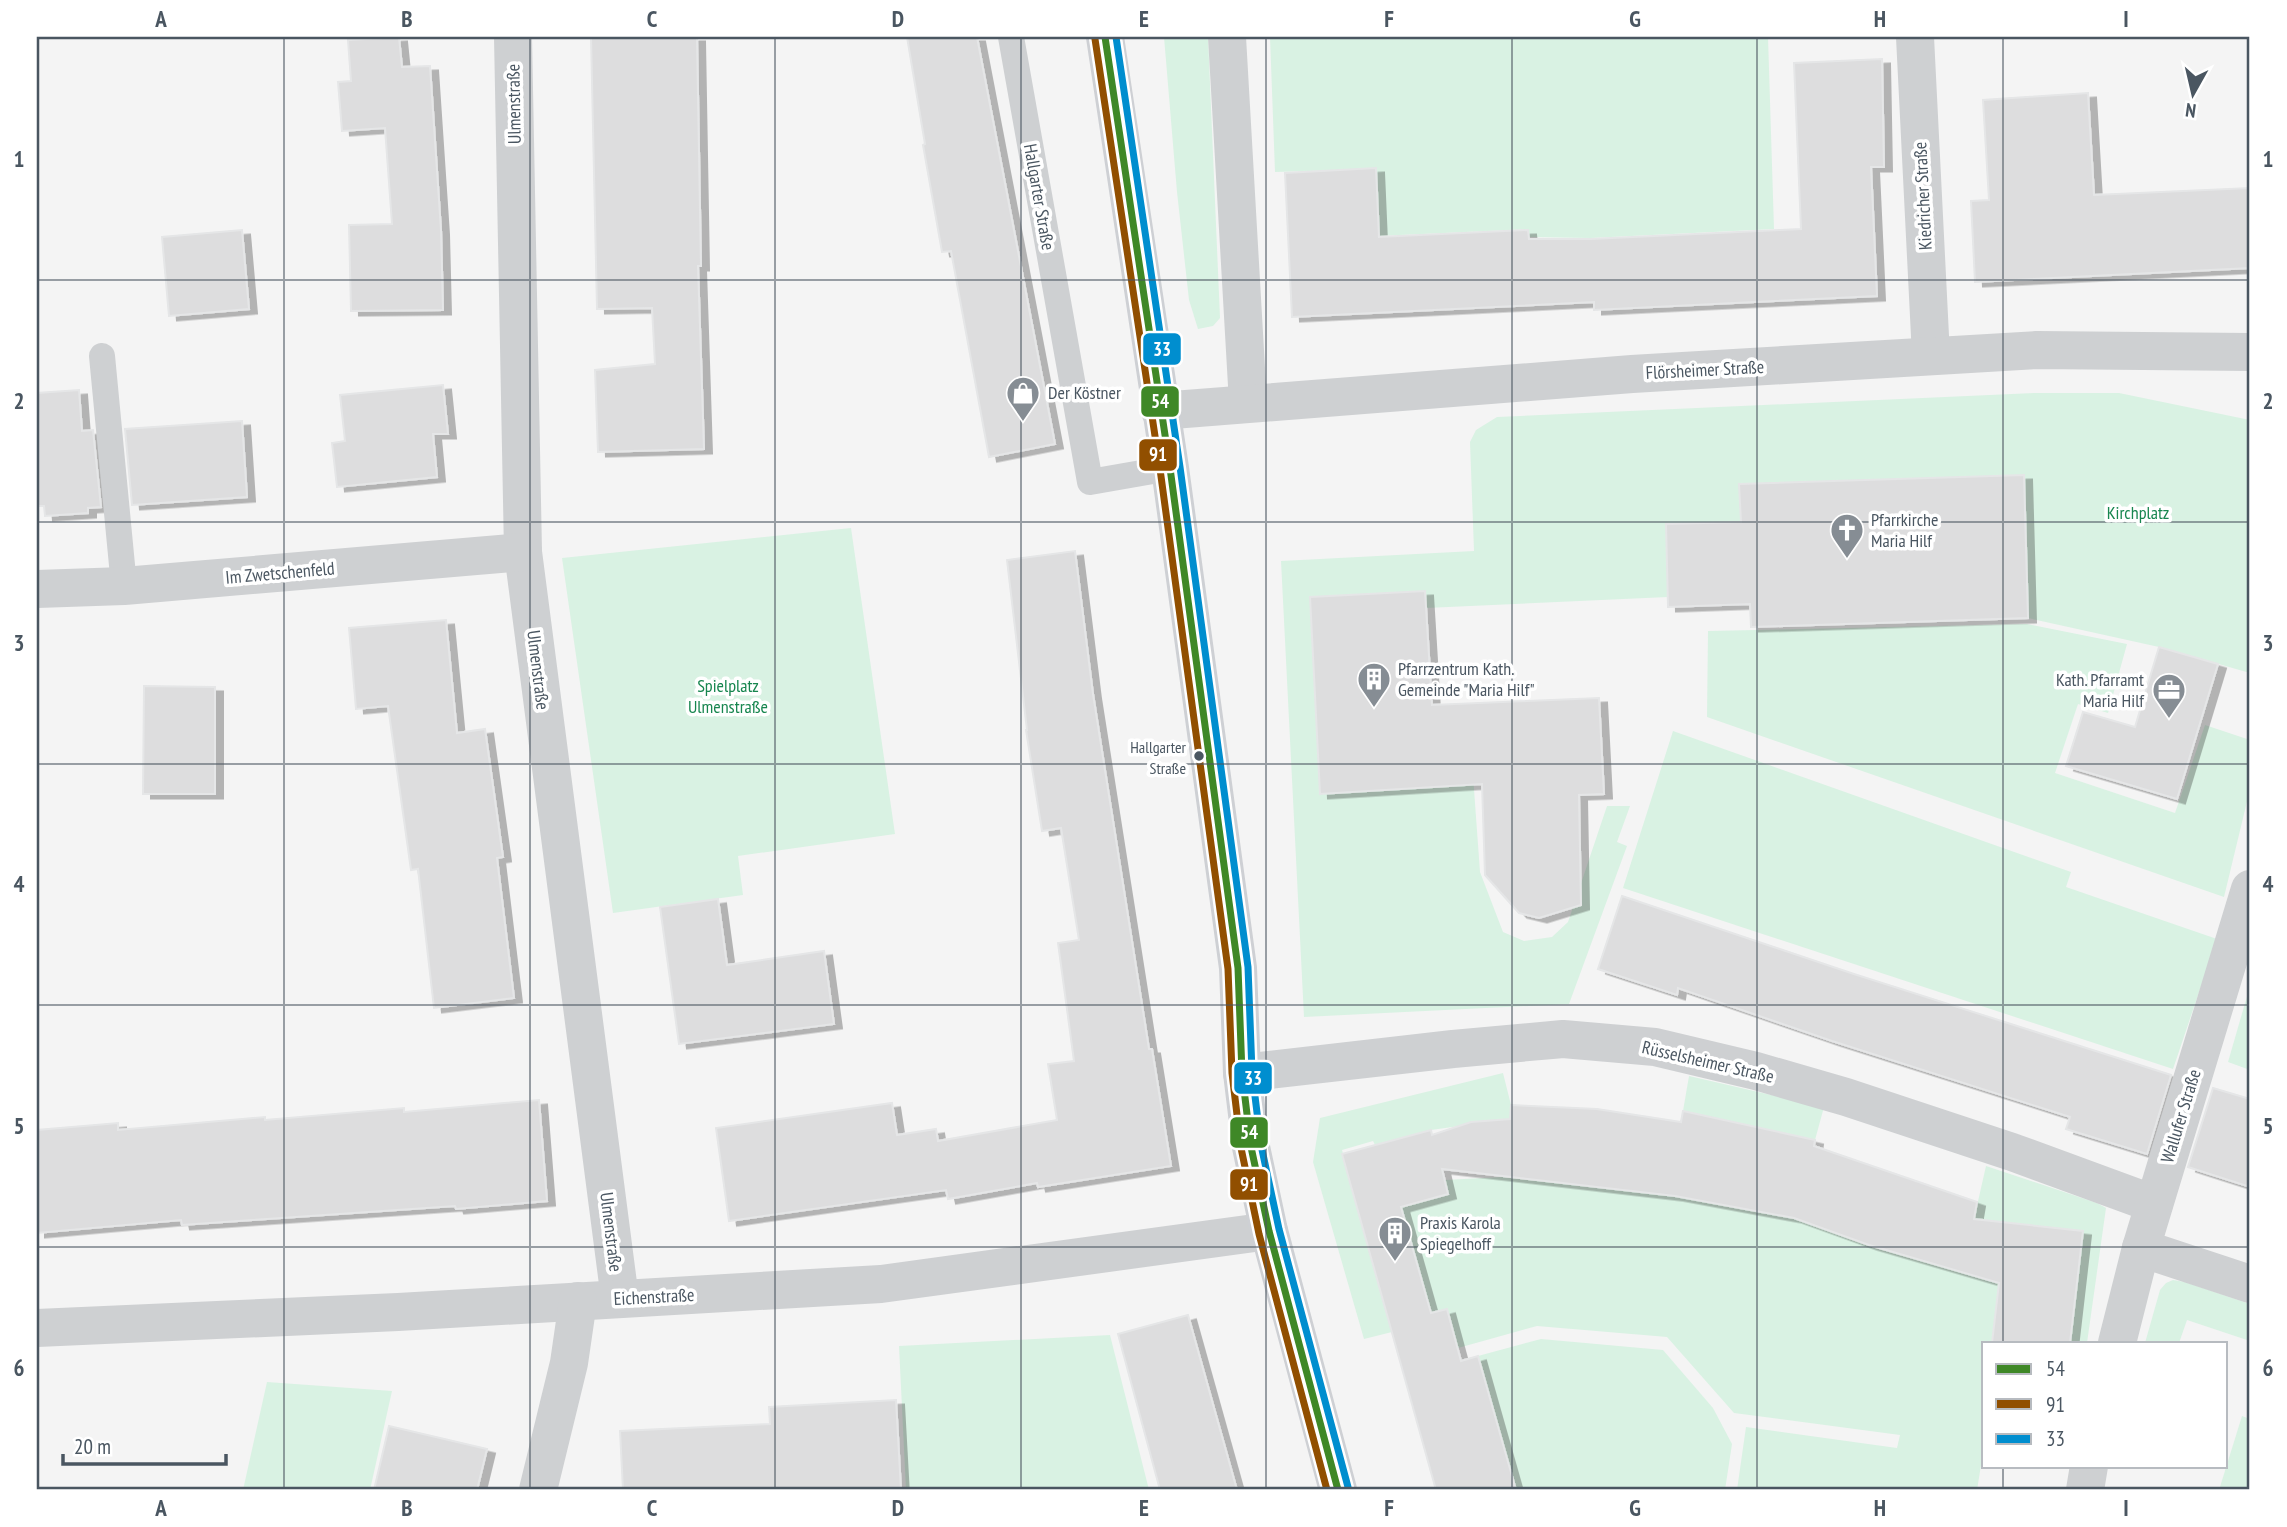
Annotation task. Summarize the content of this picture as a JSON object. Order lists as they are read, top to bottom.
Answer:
{
  "streets": {
    "street": [
      "Ulmenstraße",
      "Kiedricher Straße",
      "Flörsheimer Straße",
      "Im Zwetschenfeld",
      "Rüsselsheimer Straße",
      "Wallufer Straße",
      "Eichenstraße"
    ],
    "lane": ["Hallgarter Straße"]
  },
  "crossings": [
    ["Ulmenstraße", "Im Zwetschenfeld"],
    ["Ulmenstraße", "Eichenstraße"],
    ["Kiedricher Straße", "Flörsheimer Straße"],
    ["Rüsselsheimer Straße", "Wallufer Straße"]
  ],
  "parks": ["Kirchplatz", "Spielplatz Ulmenstraße"],
  "places": {
    "shop": ["Der Köstner"],
    "church": ["Pfarrkirche Maria Hilf"],
    "building": ["Pfarrzentrum Kath. Gemeinde \"Maria Hilf\"", "Praxis Karola Spiegelhoff"],
    "office": ["Kath. Pfarramt Maria Hilf"],
    "other": ["Hallgarter Straße"]
  },
  "lines": ["transit line 54", "transit line 33", "transit line 91"],
  "legend": ["54", "91", "33"],
  "scale_bar": "20 m",
  "north": "bottom",
  "grid": {
    "columns": [
      "A",
      "B",
      "C",
      "D",
      "E",
      "F",
      "G",
      "H",
      "I"
    ],
    "rows": [
      "1",
      "2",
      "3",
      "4",
      "5",
      "6"
    ]
  }
}
